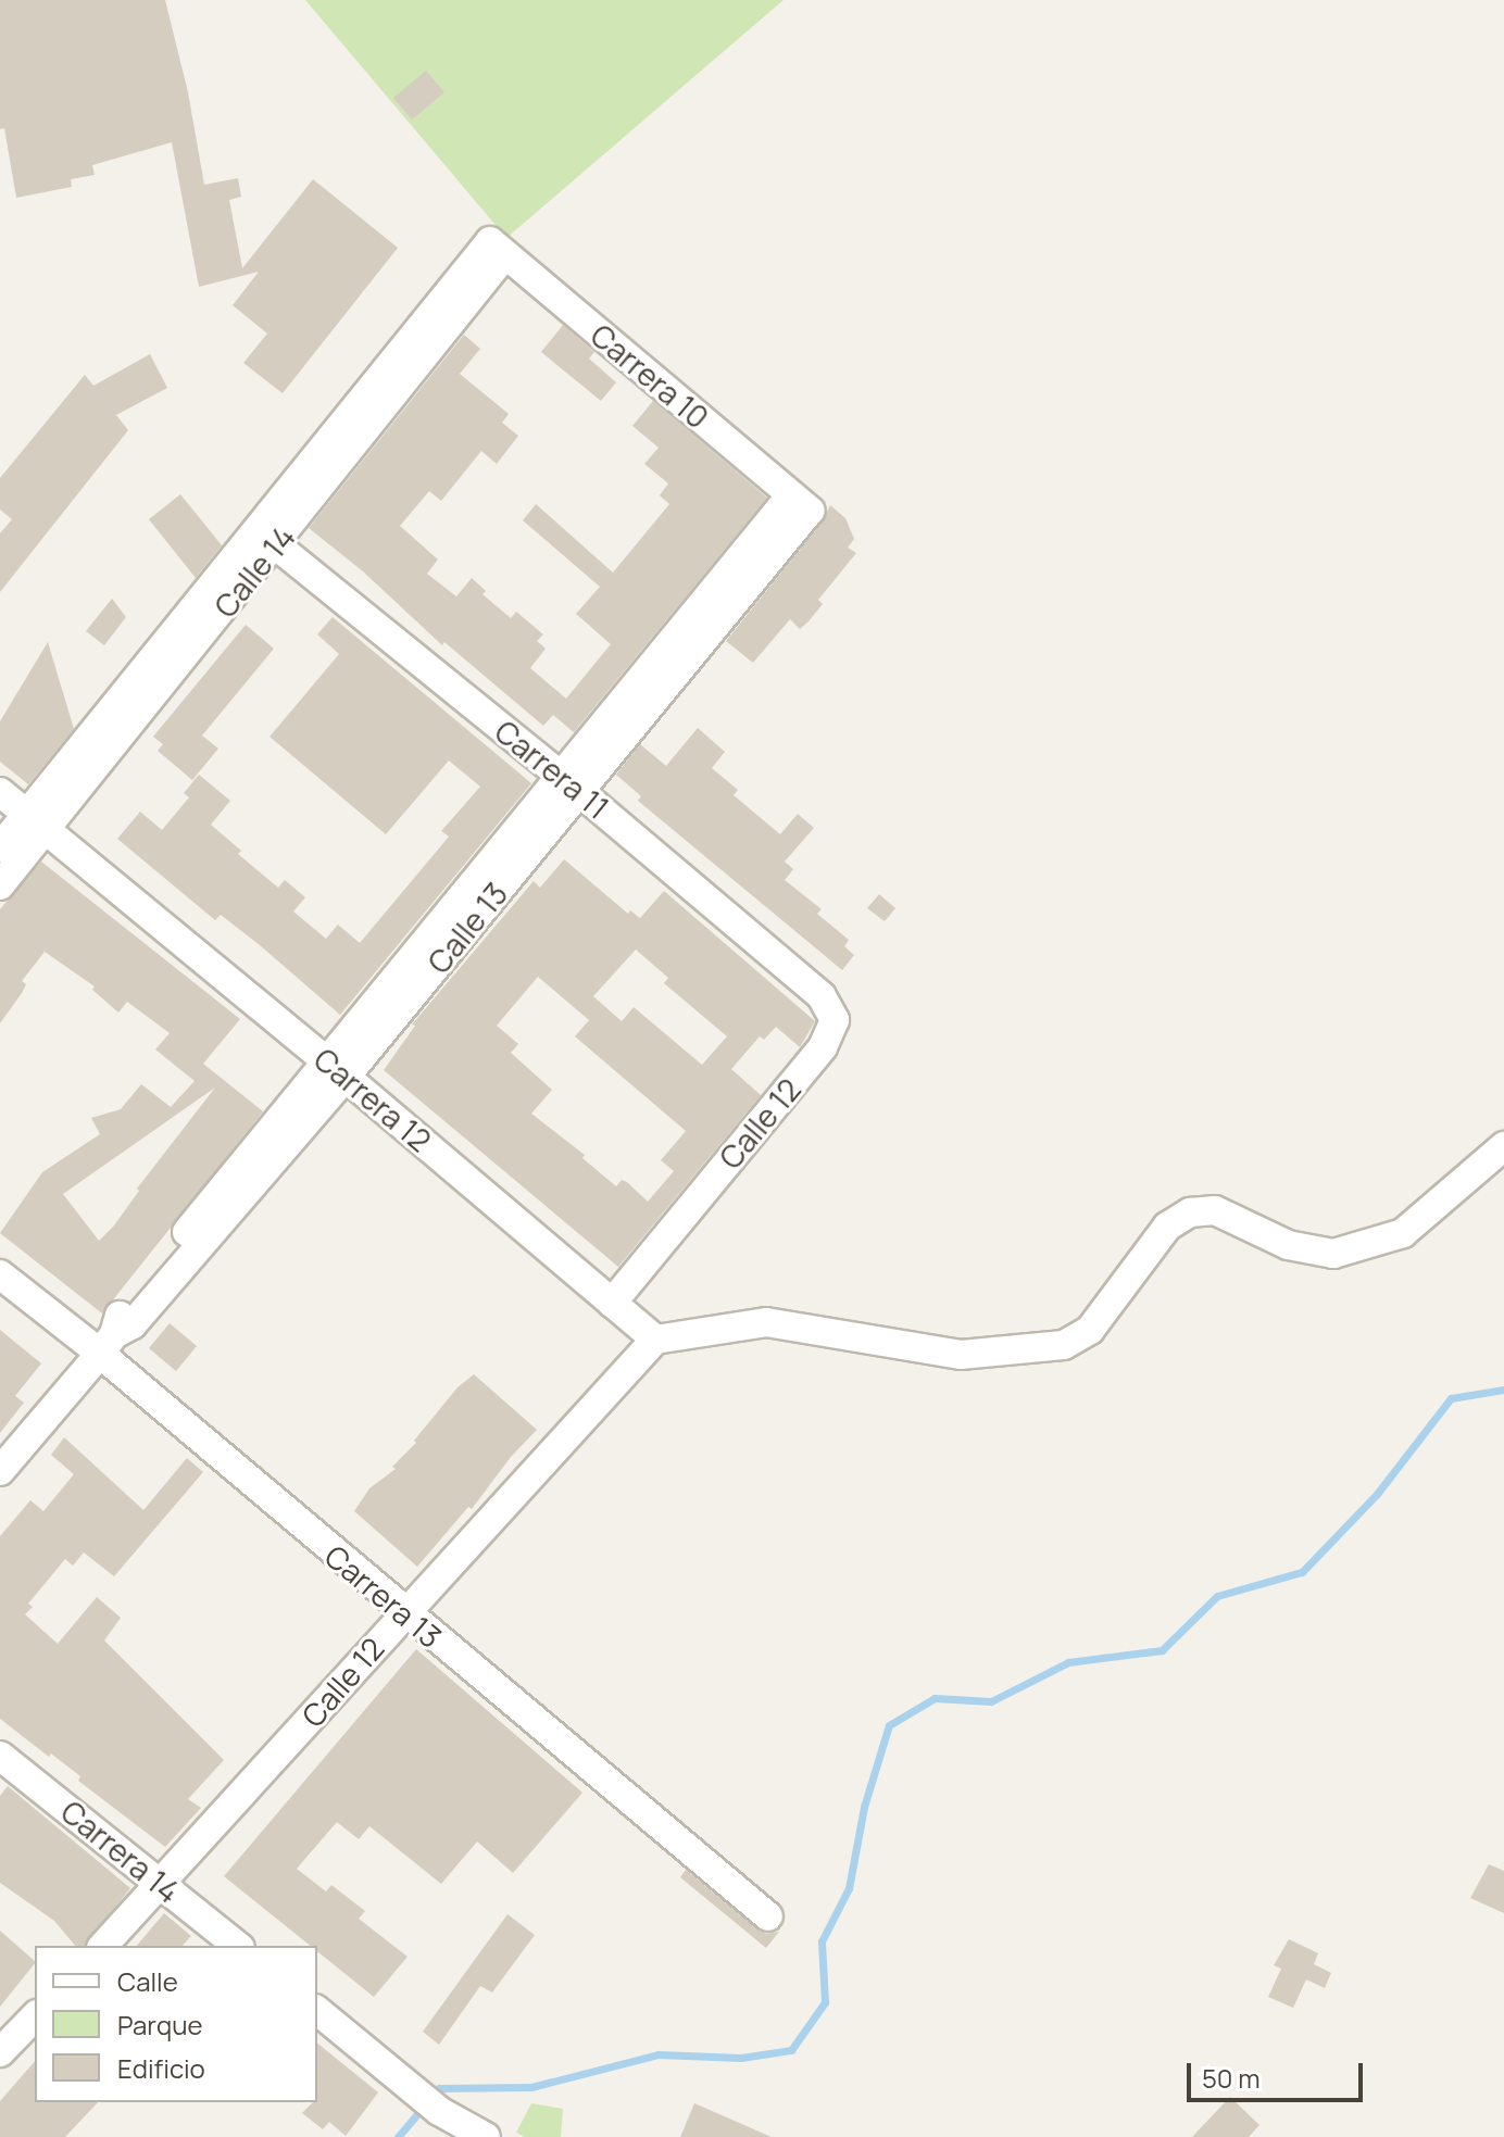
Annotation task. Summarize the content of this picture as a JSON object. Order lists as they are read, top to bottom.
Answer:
{
  "streets": {
    "street": [
      "Carrera 10",
      "Calle 14",
      "Carrera 11",
      "Calle 13",
      "Carrera 12",
      "Calle 12",
      "Carrera 13",
      "Carrera 14"
    ]
  },
  "crossings": [
    ["Carrera 10", "Calle 14"],
    ["Carrera 10", "Calle 13"],
    ["Calle 14", "Carrera 11"],
    ["Calle 14", "Carrera 12"],
    ["Carrera 11", "Calle 13"],
    ["Carrera 11", "Calle 12"],
    ["Calle 13", "Carrera 12"],
    ["Calle 13", "Carrera 13"],
    ["Carrera 12", "Calle 12"],
    ["Calle 12", "Carrera 13"],
    ["Calle 12", "Carrera 14"]
  ],
  "legend": ["Calle", "Parque", "Edificio"],
  "scale_bar": "50 m"
}
